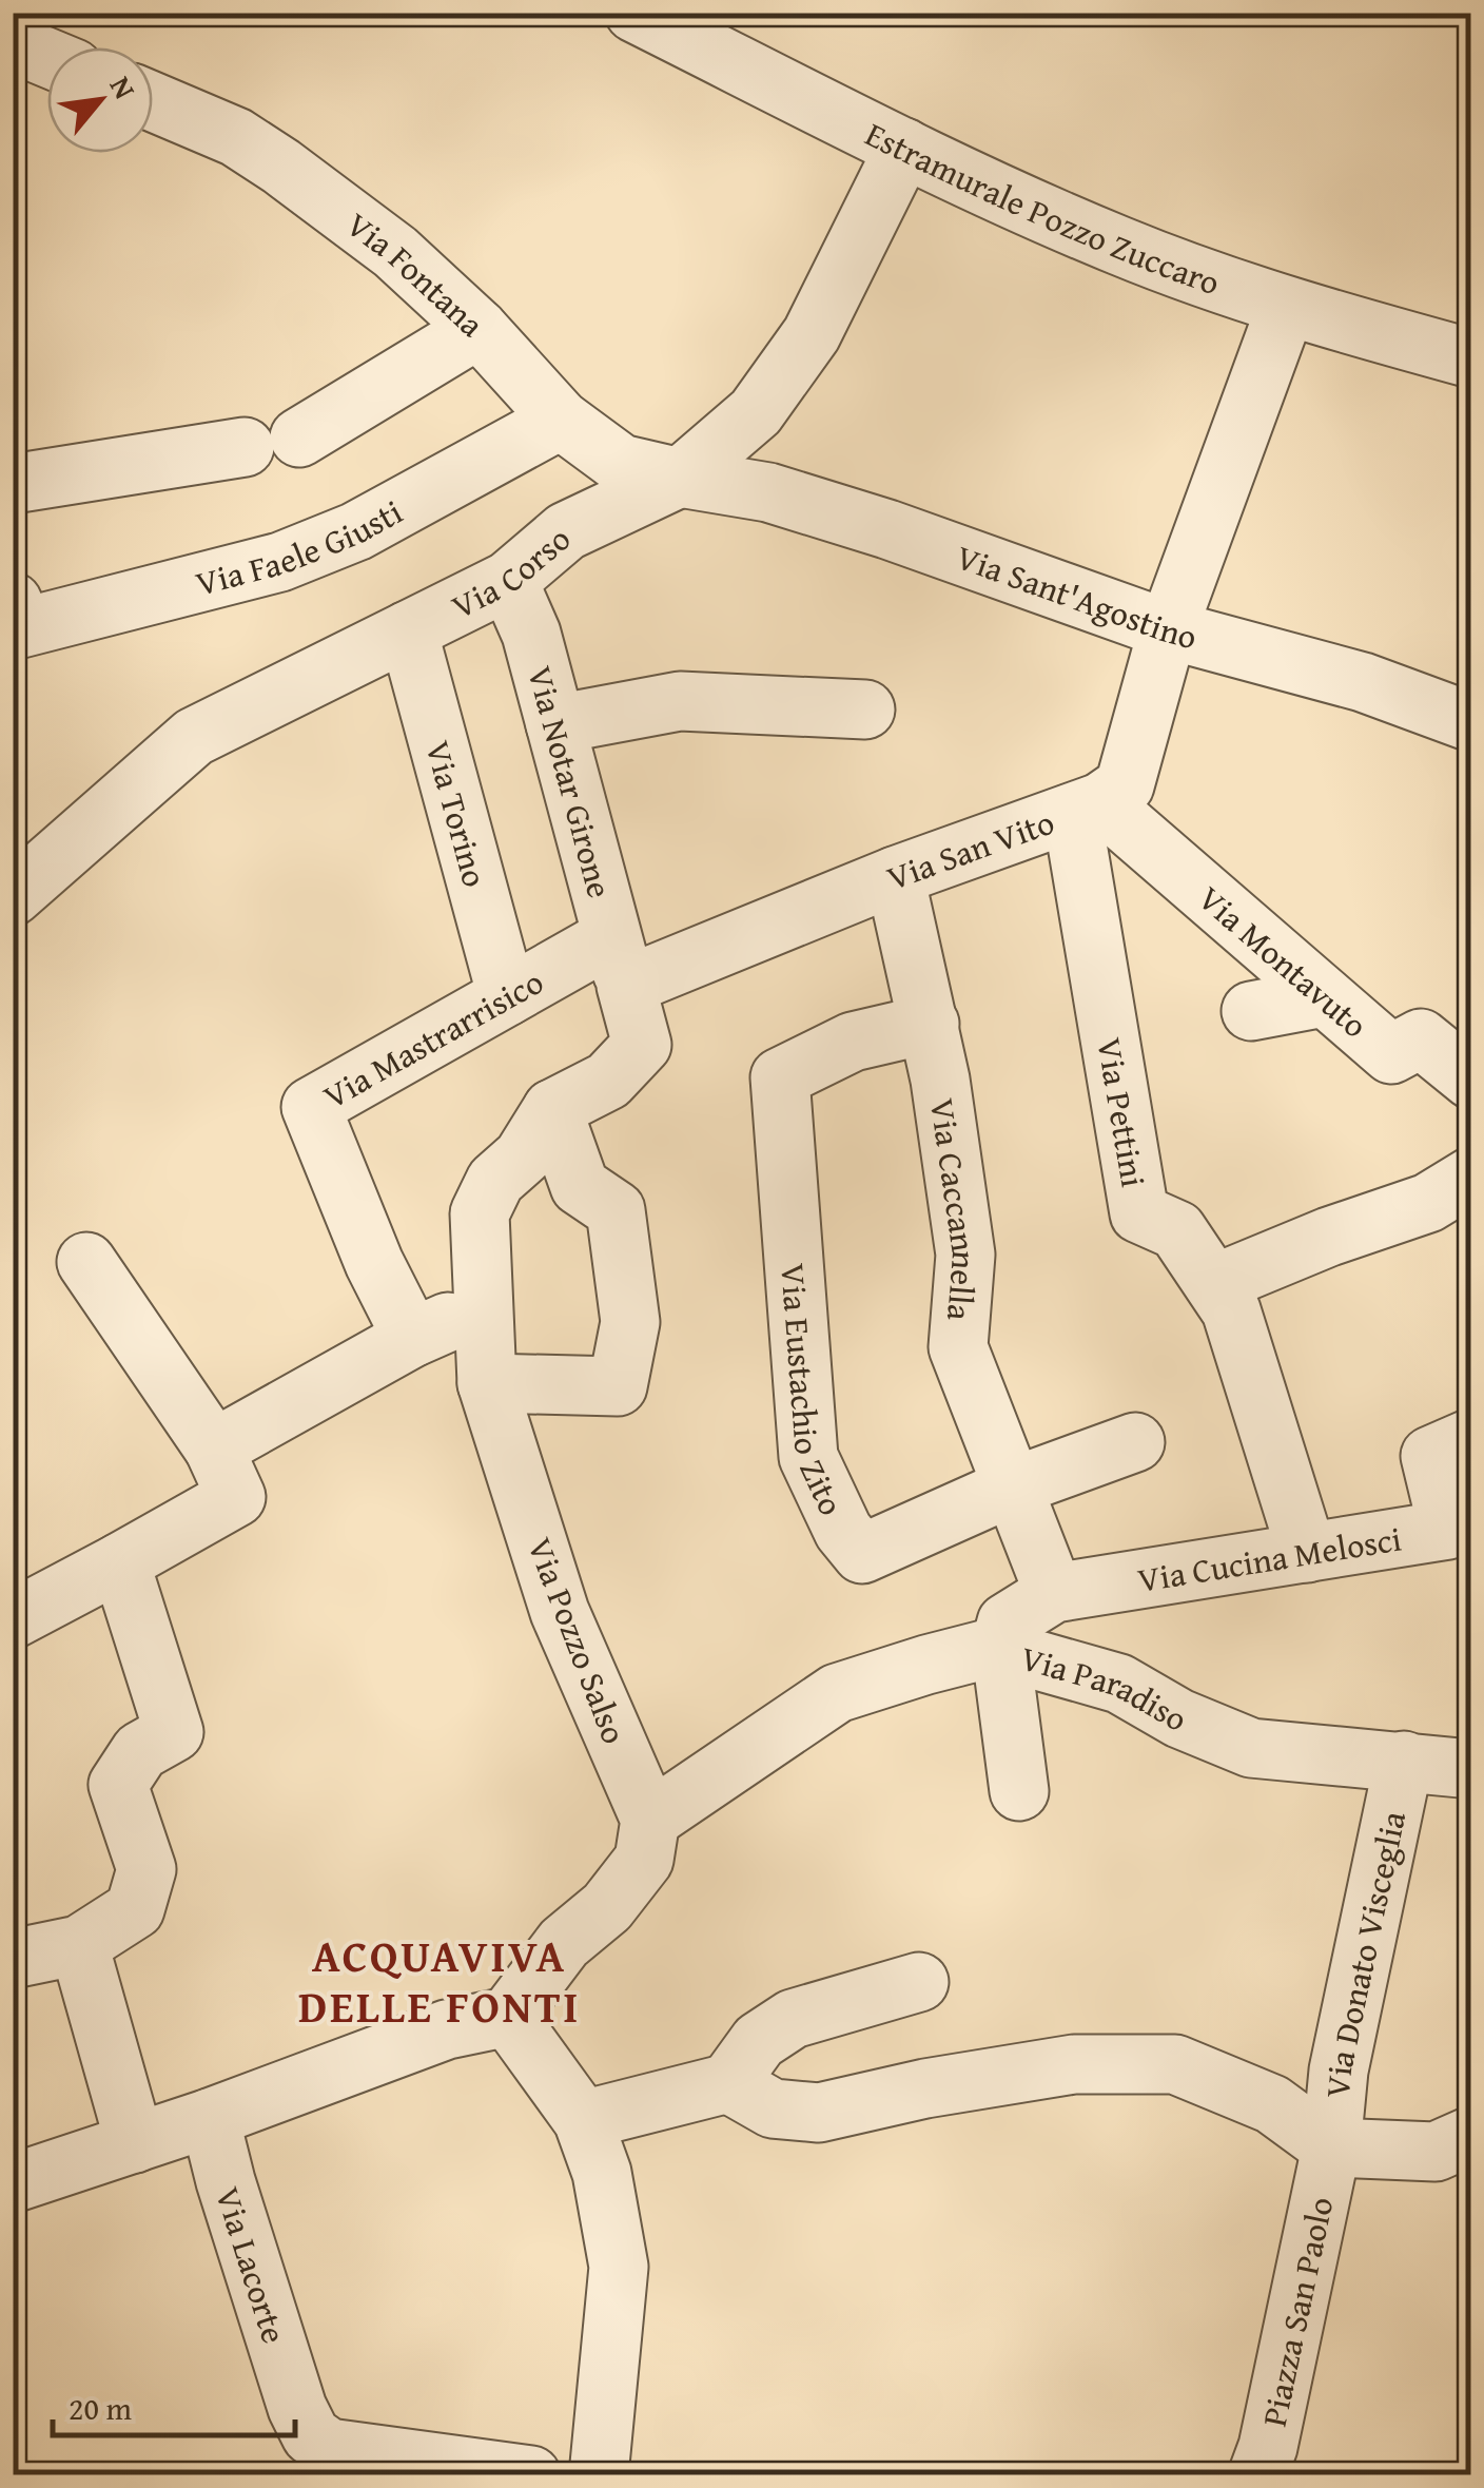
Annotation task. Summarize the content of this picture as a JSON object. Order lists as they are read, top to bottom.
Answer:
{
  "streets": {
    "street": [
      "Estramurale Pozzo Zuccaro",
      "Via Fontana",
      "Via Faele Giusti",
      "Via Corso",
      "Via Sant'Agostino",
      "Via Notar Girone",
      "Via Torino",
      "Via San Vito",
      "Via Montavuto",
      "Via Mastrarrisico",
      "Via Pettini",
      "Via Caccannella",
      "Via Eustachio Zito",
      "Via Cucina Melosci",
      "Via Pozzo Salso",
      "Via Paradiso",
      "Via Donato Visceglia",
      "Via Lacorte",
      "Piazza San Paolo"
    ]
  },
  "crossings": [
    ["Estramurale Pozzo Zuccaro", "Via Corso"],
    ["Estramurale Pozzo Zuccaro", "Via San Vito"],
    ["Via Fontana", "Via Faele Giusti"],
    ["Via Fontana", "Via Corso"],
    ["Via Fontana", "Via Sant'Agostino"],
    ["Via Corso", "Via Sant'Agostino"],
    ["Via Corso", "Via Notar Girone"],
    ["Via Corso", "Via Torino"],
    ["Via Sant'Agostino", "Via San Vito"],
    ["Via Notar Girone", "Via San Vito"],
    ["Via Notar Girone", "Via Mastrarrisico"],
    ["Via Torino", "Via Mastrarrisico"],
    ["Via San Vito", "Via Montavuto"],
    ["Via San Vito", "Via Mastrarrisico"],
    ["Via San Vito", "Via Pettini"],
    ["Via San Vito", "Via Caccannella"],
    ["Via Montavuto", "Via Pettini"],
    ["Via Pettini", "Via Cucina Melosci"],
    ["Via Caccannella", "Via Eustachio Zito"],
    ["Via Caccannella", "Via Cucina Melosci"],
    ["Via Cucina Melosci", "Via Paradiso"],
    ["Via Pozzo Salso", "Via Paradiso"],
    ["Via Paradiso", "Via Donato Visceglia"],
    ["Via Donato Visceglia", "Piazza San Paolo"]
  ],
  "districts": ["ACQUAVIVA DELLE FONTI"],
  "scale_bar": "20 m",
  "north": "top right"
}
